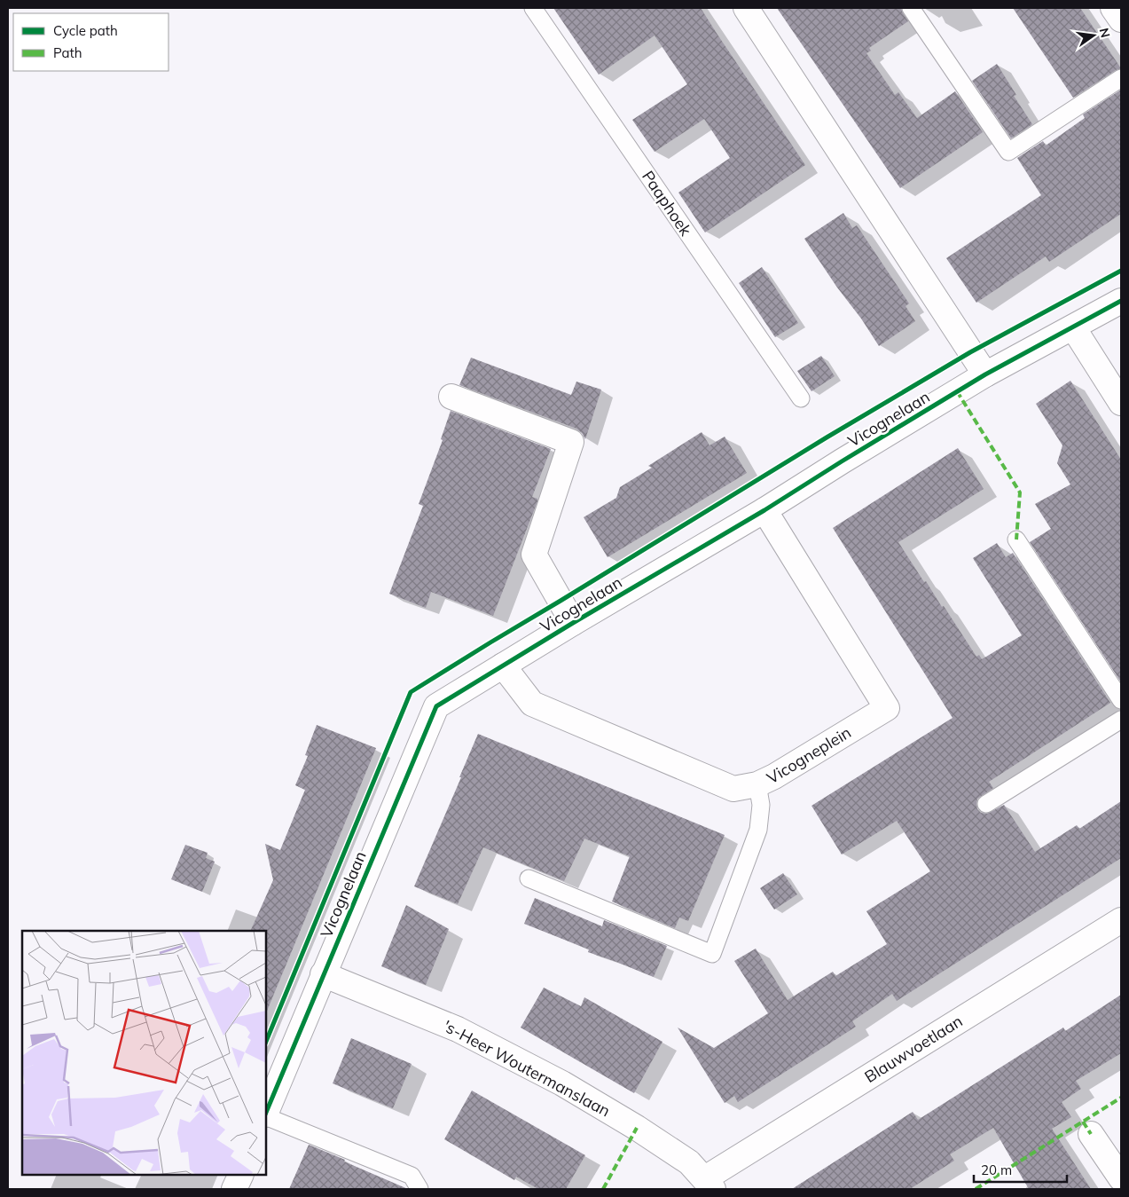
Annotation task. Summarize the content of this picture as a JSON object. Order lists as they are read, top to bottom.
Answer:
{
  "streets": {
    "street": [
      "Vicognelaan",
      "Vicogneplein",
      "Blauwvoetlaan",
      "'s-Heer Woutermanslaan"
    ],
    "lane": ["Paaphoek"]
  },
  "crossings": [
    ["Vicognelaan", "Vicogneplein"],
    ["Vicognelaan", "'s-Heer Woutermanslaan"],
    ["Blauwvoetlaan", "'s-Heer Woutermanslaan"]
  ],
  "legend": ["Cycle path", "Path"],
  "scale_bar": "20 m",
  "north": "right"
}
